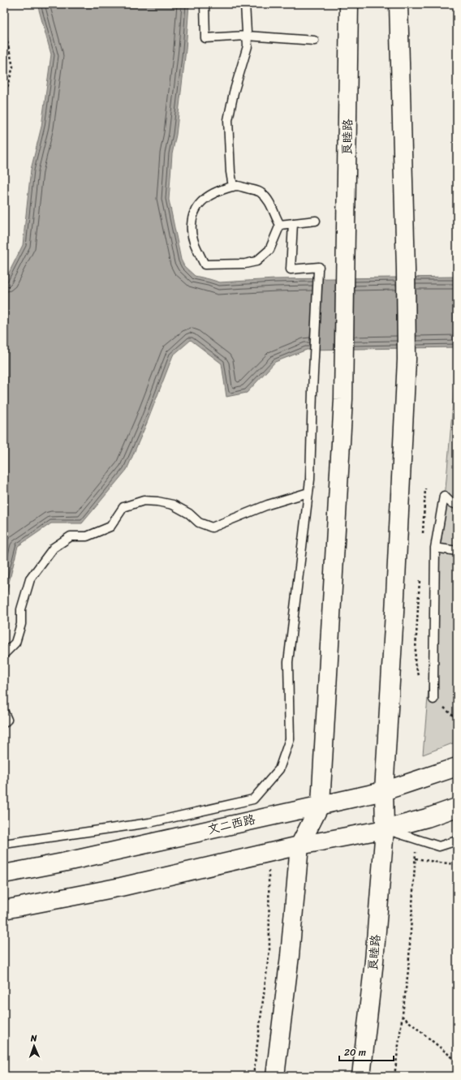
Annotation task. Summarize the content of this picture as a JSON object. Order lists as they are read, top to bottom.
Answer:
{
  "streets": {
    "main road": ["良睦路", "文二西路"]
  },
  "crossings": [
    ["良睦路", "文二西路"]
  ],
  "scale_bar": "20 m",
  "north": "top"
}
